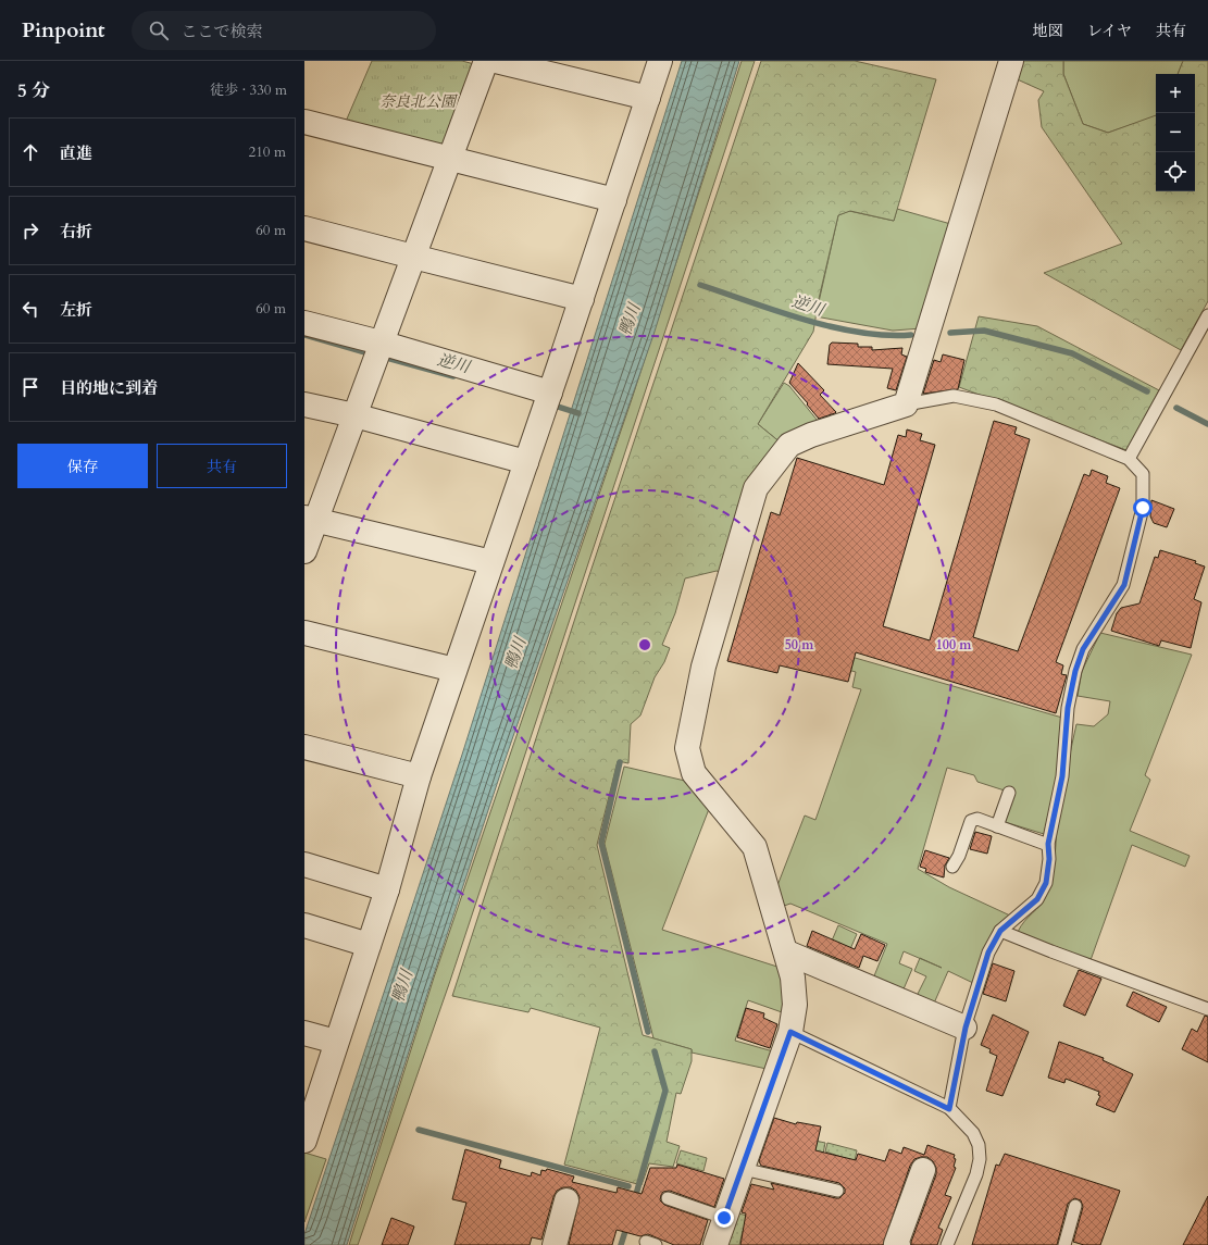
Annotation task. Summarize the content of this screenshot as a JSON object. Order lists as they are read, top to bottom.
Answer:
{
  "water": ["逆川", "鴨川"],
  "parks": ["奈良北公園"],
  "page": {
    "header": "Pinpoint",
    "search": "ここで検索",
    "nav": ["地図", "レイヤ", "共有"],
    "heading": ["5 分", "徒歩 · 330 m"],
    "map_buttons": ["+", "−"],
    "list": [
      ["直進", "210 m"],
      ["右折", "60 m"],
      ["左折", "60 m"],
      "目的地に到着"
    ],
    "buttons": ["保存", "共有"]
  },
  "rings": ["50 m", "100 m"]
}
